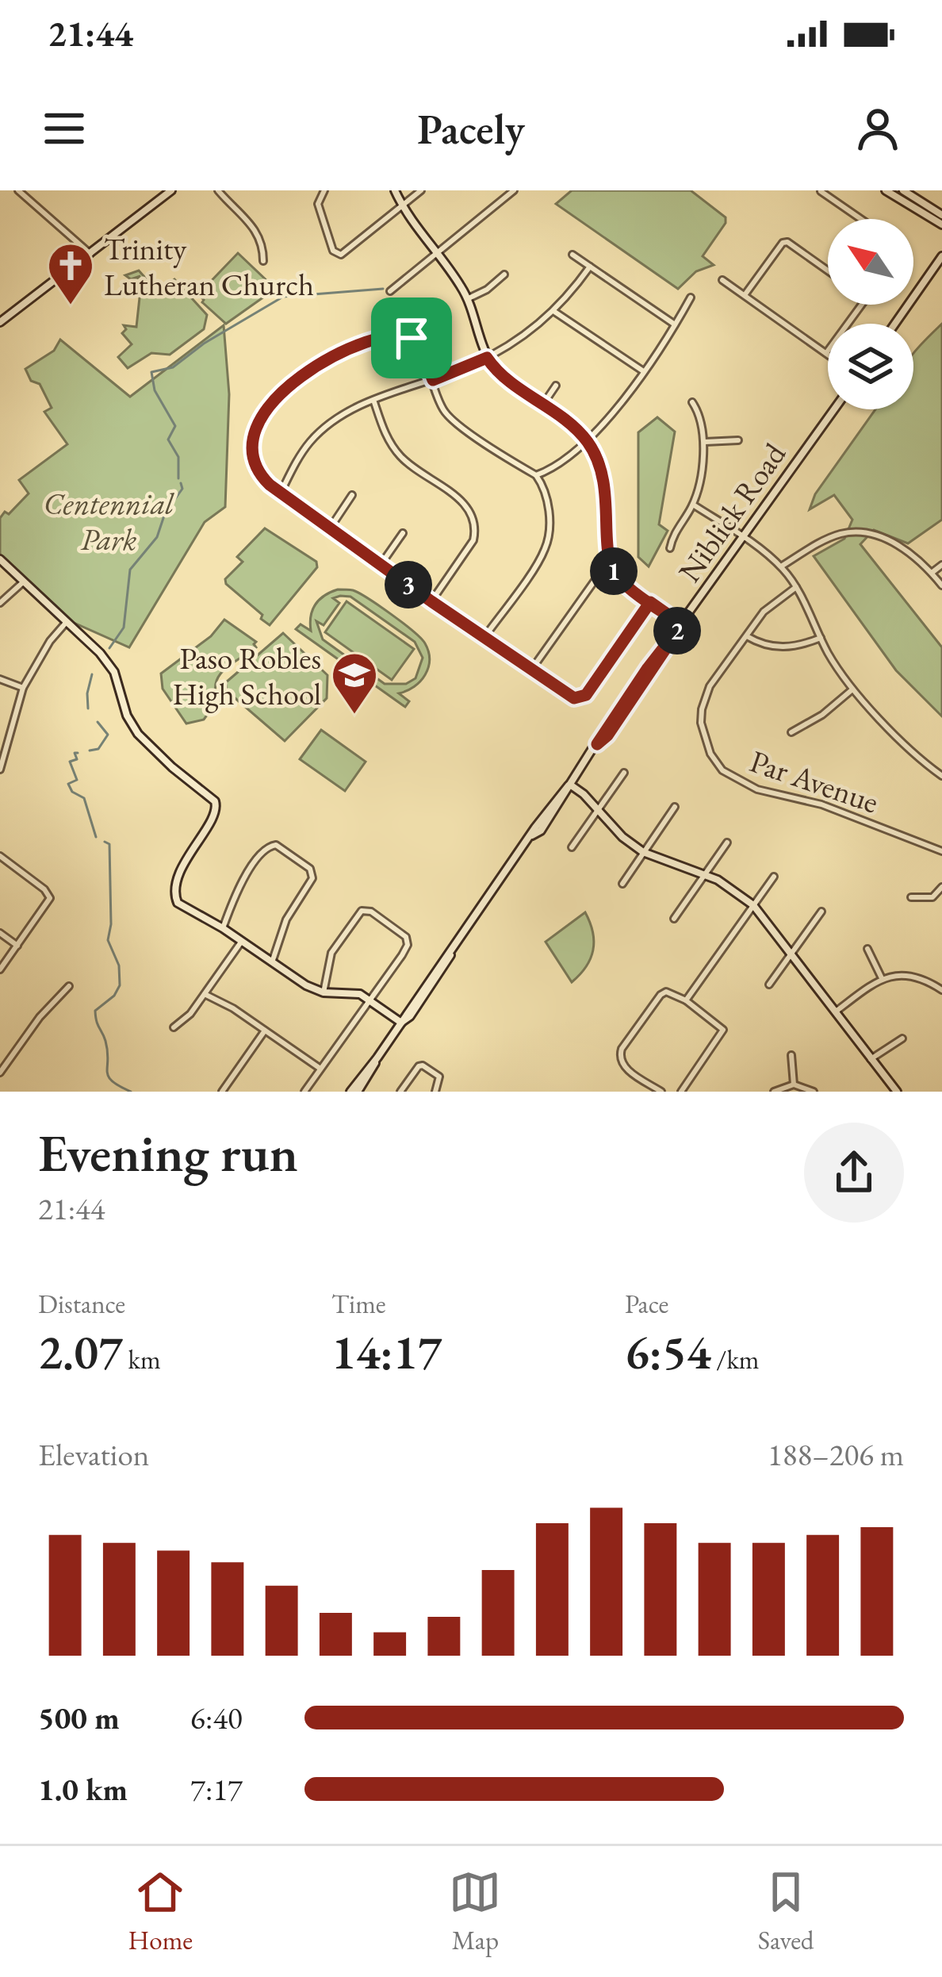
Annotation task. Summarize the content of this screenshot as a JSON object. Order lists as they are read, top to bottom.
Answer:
{
  "streets": {
    "street": ["Niblick Road", "Par Avenue"]
  },
  "parks": ["Centennial Park"],
  "places": {
    "church": ["Trinity Lutheran Church"],
    "school or university": ["Paso Robles High School"]
  },
  "north": "top left",
  "page": {
    "status": "21:44",
    "header": "Pacely",
    "pins": ["1", "3", "2"],
    "heading": ["Evening run", "21:44"],
    "stats": [
      ["Distance", "2.07 km"],
      ["Time", "14:17"],
      ["Pace", "6:54 /km"]
    ],
    "chart": ["Elevation", "188–206 m"],
    "list": [
      {
        "name": "500 m",
        "note": "6:40"
      },
      {
        "name": "1.0 km",
        "note": "7:17"
      }
    ],
    "tabs": ["Home", "Map", "Saved"]
  }
}
